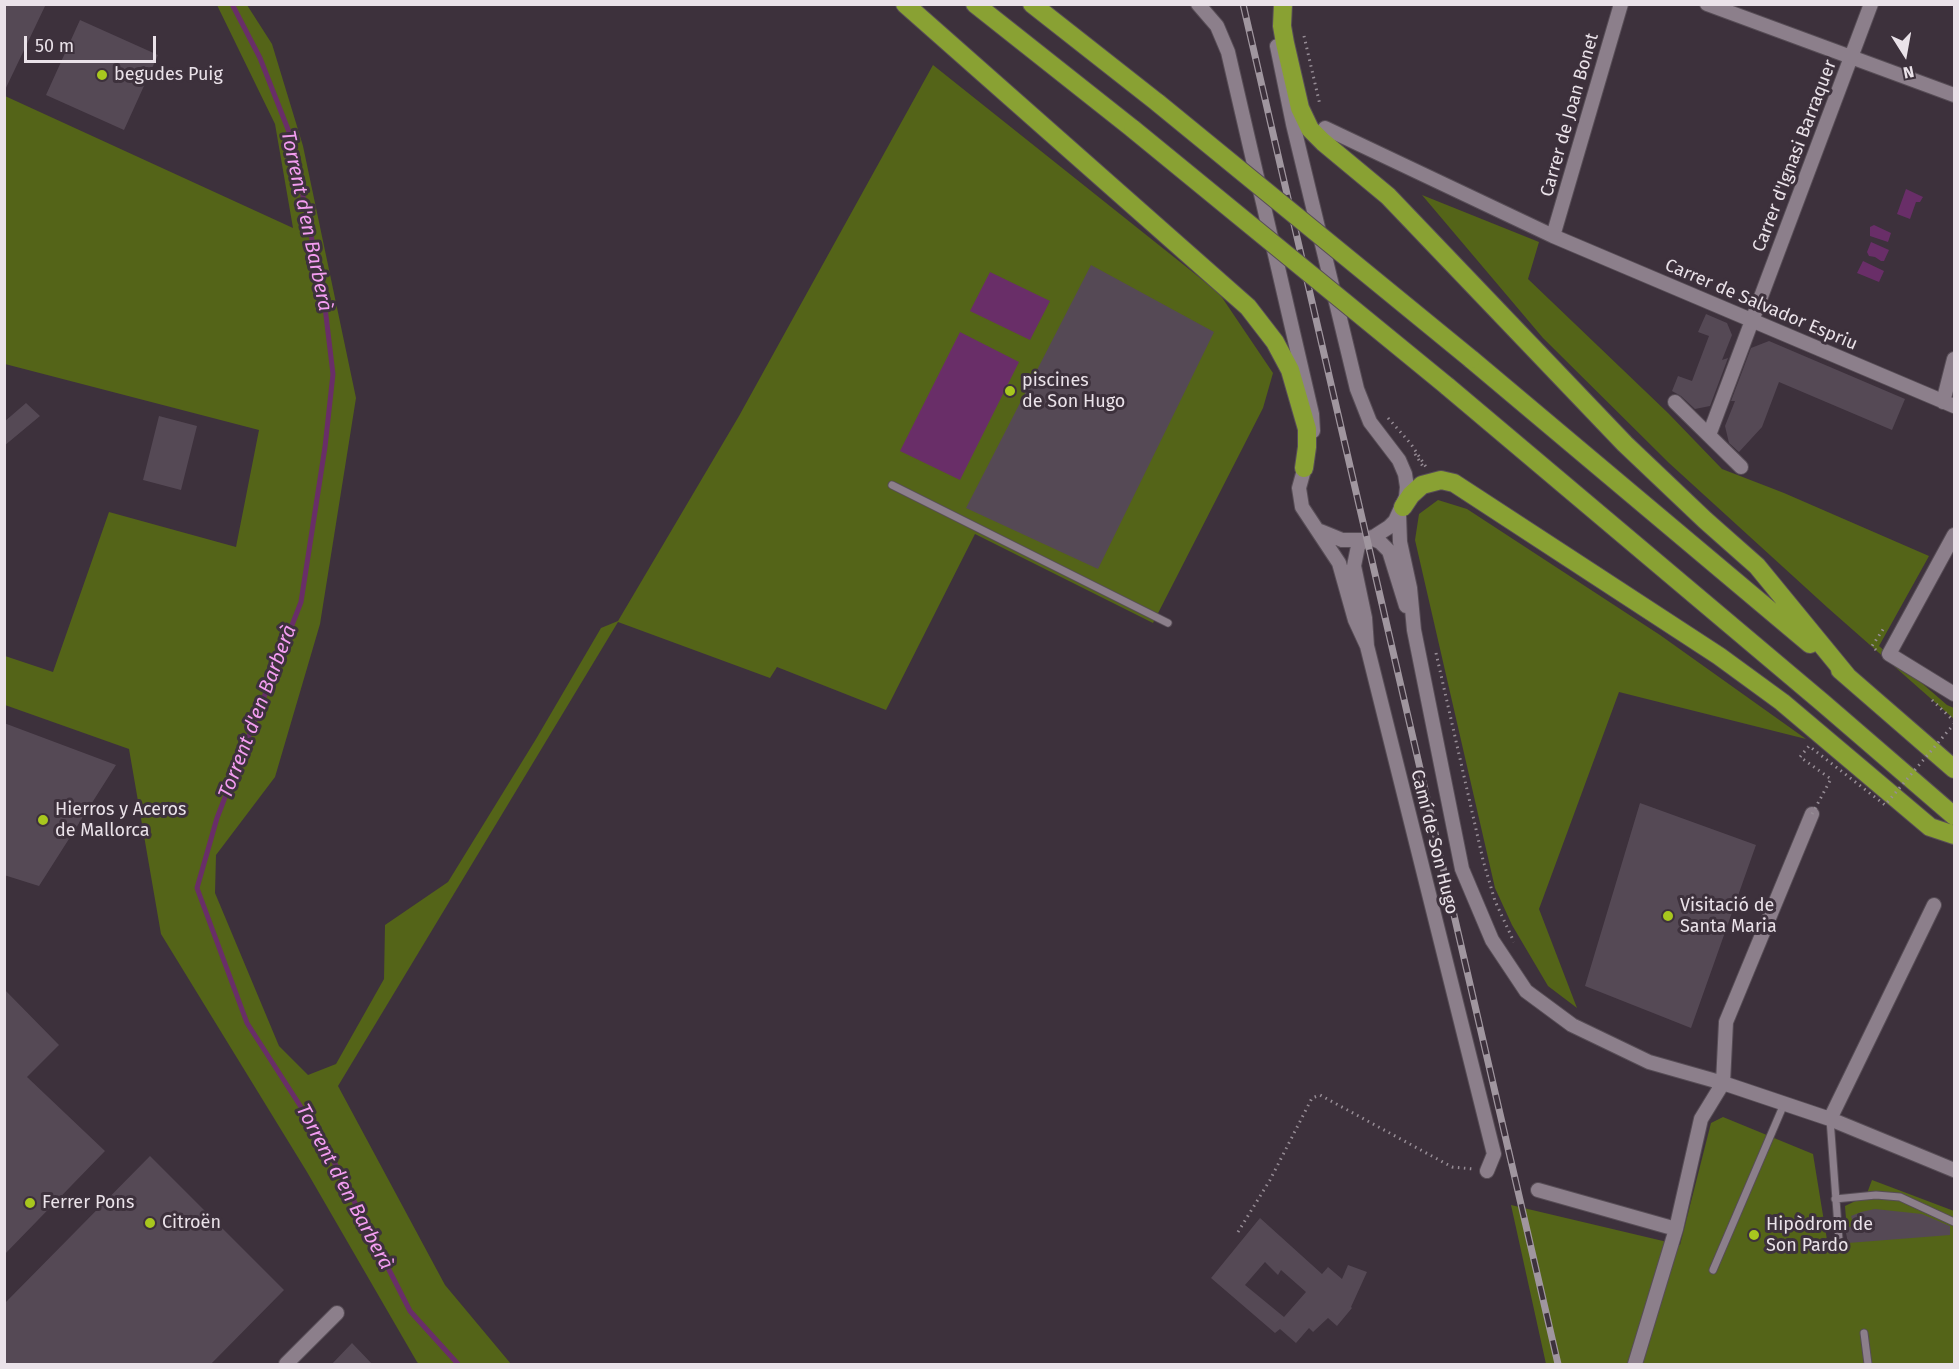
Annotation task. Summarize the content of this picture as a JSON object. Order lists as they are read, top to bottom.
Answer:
{
  "streets": {
    "street": [
      "Carrer de Joan Bonet",
      "Carrer d'Ignasi Barraquer",
      "Carrer de Salvador Espriu",
      "Camí de Son Hugo"
    ]
  },
  "crossings": [
    ["Carrer de Joan Bonet", "Carrer de Salvador Espriu"],
    ["Carrer d'Ignasi Barraquer", "Carrer de Salvador Espriu"]
  ],
  "water": ["Torrent d'en Barberà"],
  "places": [
    "begudes Puig",
    "piscines de Son Hugo",
    "Hierros y Aceros de Mallorca",
    "Visitació de Santa Maria",
    "Ferrer Pons",
    "Citroën",
    "Hipòdrom de Son Pardo"
  ],
  "scale_bar": "50 m",
  "north": "bottom"
}
